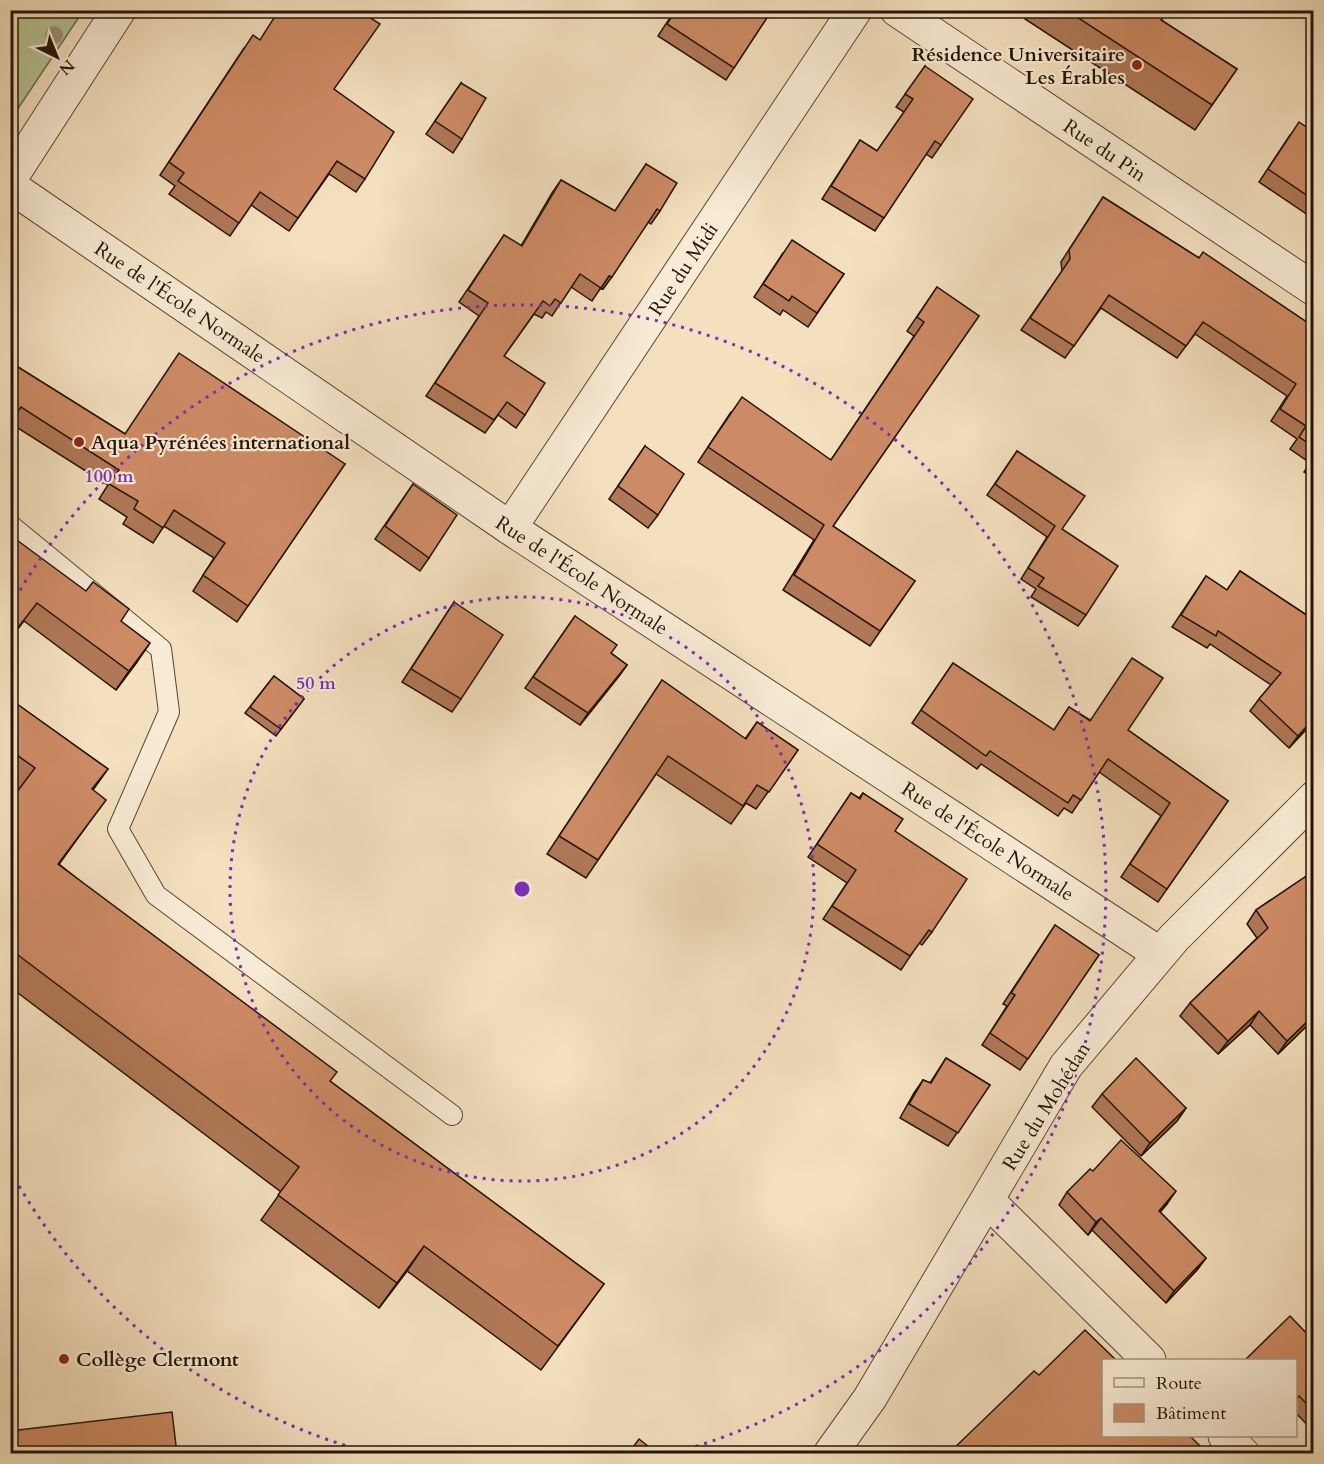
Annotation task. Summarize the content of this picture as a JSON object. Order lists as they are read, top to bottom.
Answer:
{
  "streets": {
    "street": [
      "Rue du Pin",
      "Rue du Midi",
      "Rue de l'École Normale",
      "Rue du Mohédan"
    ]
  },
  "crossings": [
    ["Rue du Midi", "Rue de l'École Normale"],
    ["Rue de l'École Normale", "Rue du Mohédan"]
  ],
  "places": ["Résidence Universitaire Les Érables", "Aqua Pyrénées international", "Collège Clermont"],
  "legend": ["Route", "Bâtiment"],
  "north": "bottom right",
  "rings": ["100 m", "50 m"]
}
